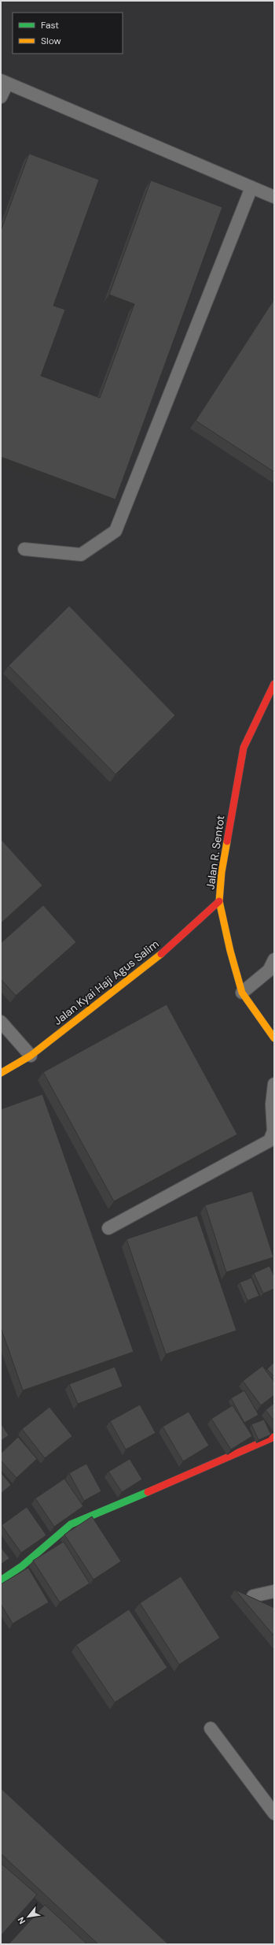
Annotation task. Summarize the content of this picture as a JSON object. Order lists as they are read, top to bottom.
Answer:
{
  "streets": {
    "street": ["Jalan R. Sentot", "Jalan Kyai Haji Agus Salim"]
  },
  "crossings": [
    ["Jalan R. Sentot", "Jalan Kyai Haji Agus Salim"]
  ],
  "legend": ["Fast", "Slow"],
  "north": "bottom left"
}
